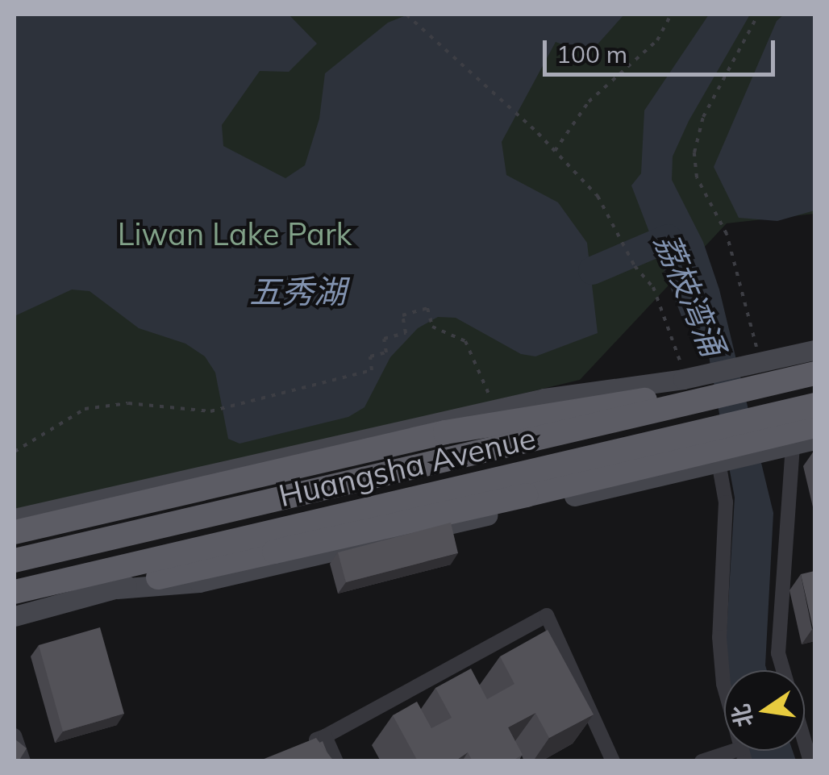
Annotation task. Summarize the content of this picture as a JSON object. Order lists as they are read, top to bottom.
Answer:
{
  "streets": {
    "highway": ["Huangsha Avenue"]
  },
  "water": ["五秀湖", "荔枝湾涌"],
  "parks": ["Liwan Lake Park"],
  "scale_bar": "100 m",
  "north": "left"
}
